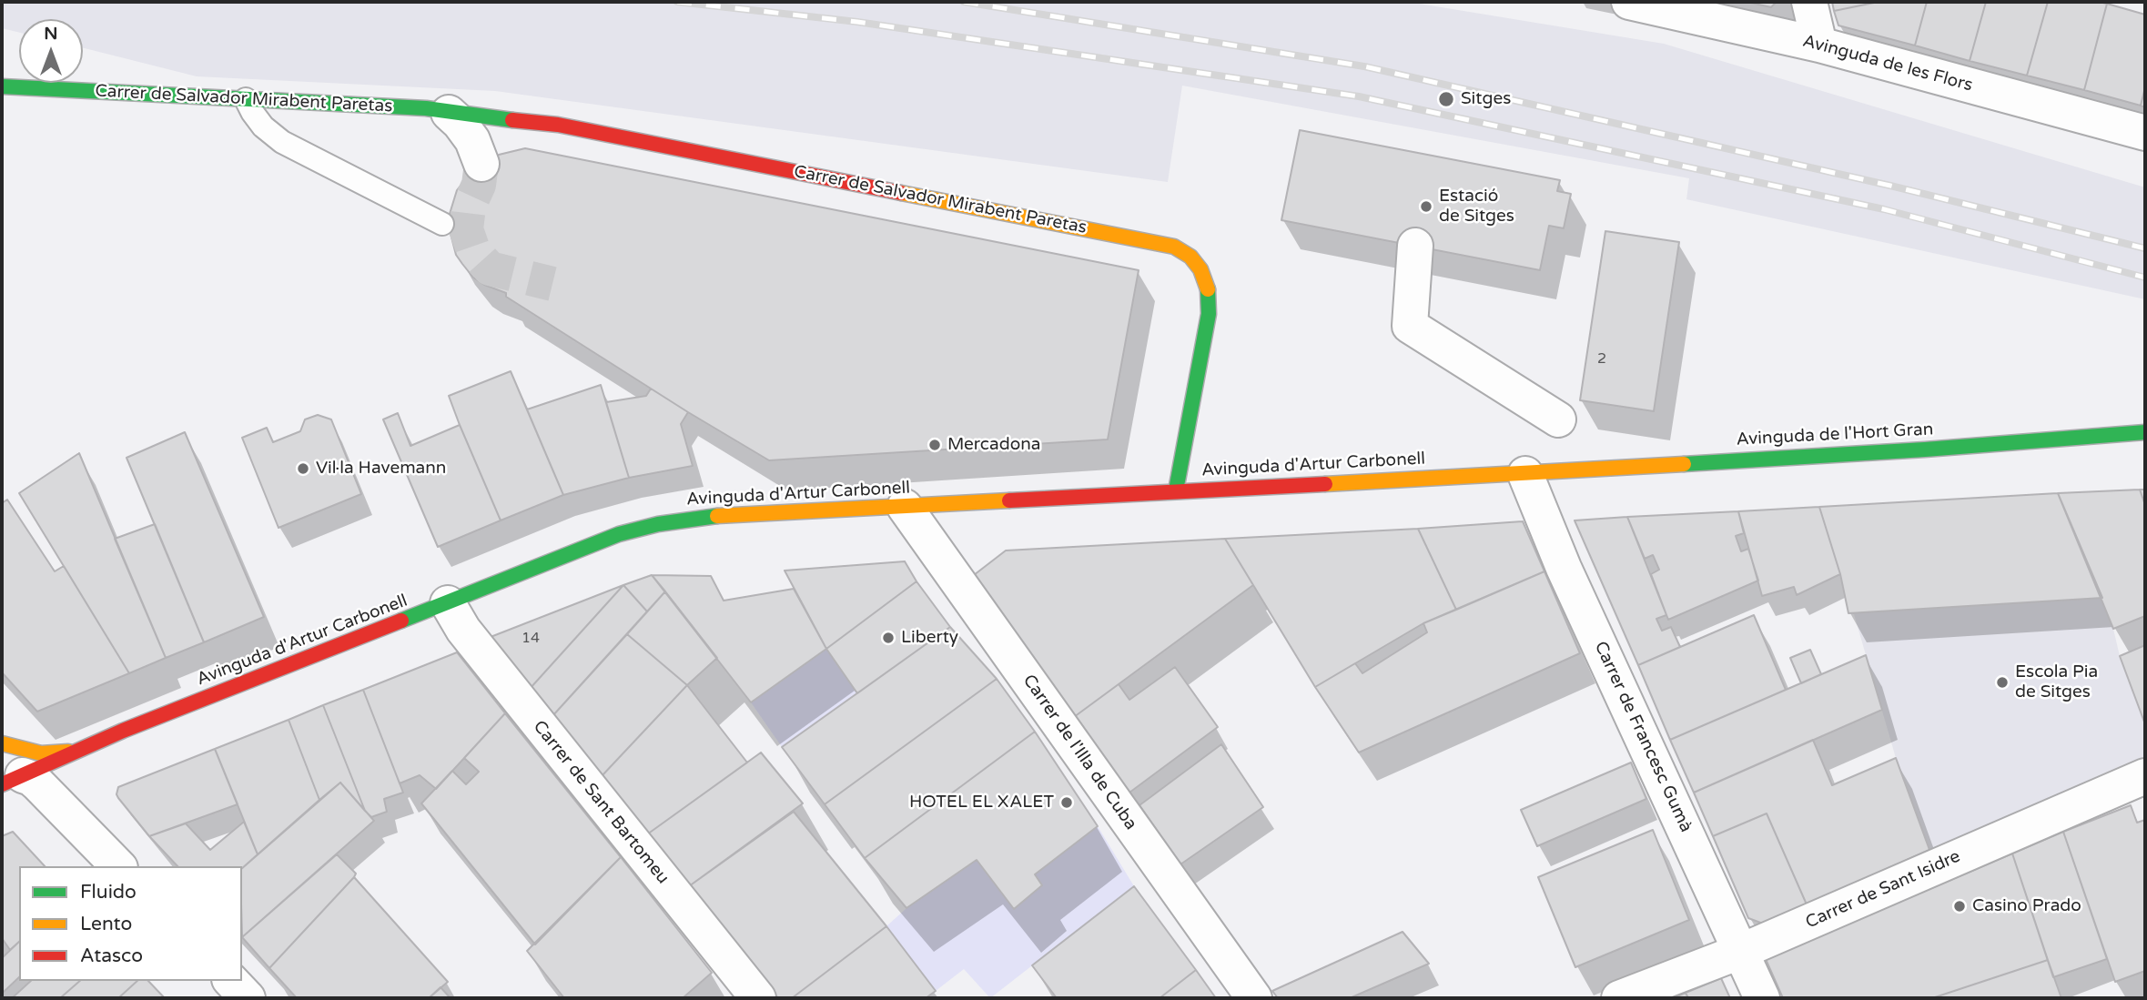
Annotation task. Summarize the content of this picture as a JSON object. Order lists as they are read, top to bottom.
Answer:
{
  "streets": {
    "street": [
      "Avinguda de les Flors",
      "Carrer de Salvador Mirabent Paretas",
      "Avinguda de l'Hort Gran",
      "Avinguda d'Artur Carbonell",
      "Carrer de Francesc Gumà",
      "Carrer de l'Illa de Cuba",
      "Carrer de Sant Bartomeu",
      "Carrer de Sant Isidre"
    ]
  },
  "crossings": [
    ["Carrer de Salvador Mirabent Paretas", "Avinguda d'Artur Carbonell"],
    ["Avinguda de l'Hort Gran", "Avinguda d'Artur Carbonell"],
    ["Avinguda de l'Hort Gran", "Carrer de Francesc Gumà"],
    ["Avinguda d'Artur Carbonell", "Carrer de Francesc Gumà"],
    ["Avinguda d'Artur Carbonell", "Carrer de l'Illa de Cuba"],
    ["Avinguda d'Artur Carbonell", "Carrer de Sant Bartomeu"],
    ["Carrer de Francesc Gumà", "Carrer de Sant Isidre"]
  ],
  "places": [
    "Sitges",
    "Estació de Sitges",
    "Mercadona",
    "Vil·la Havemann",
    "Liberty",
    "Escola Pia de Sitges",
    "HOTEL EL XALET",
    "Casino Prado"
  ],
  "house_numbers": ["2", "14"],
  "legend": ["Fluido", "Lento", "Atasco"],
  "north": "top"
}
